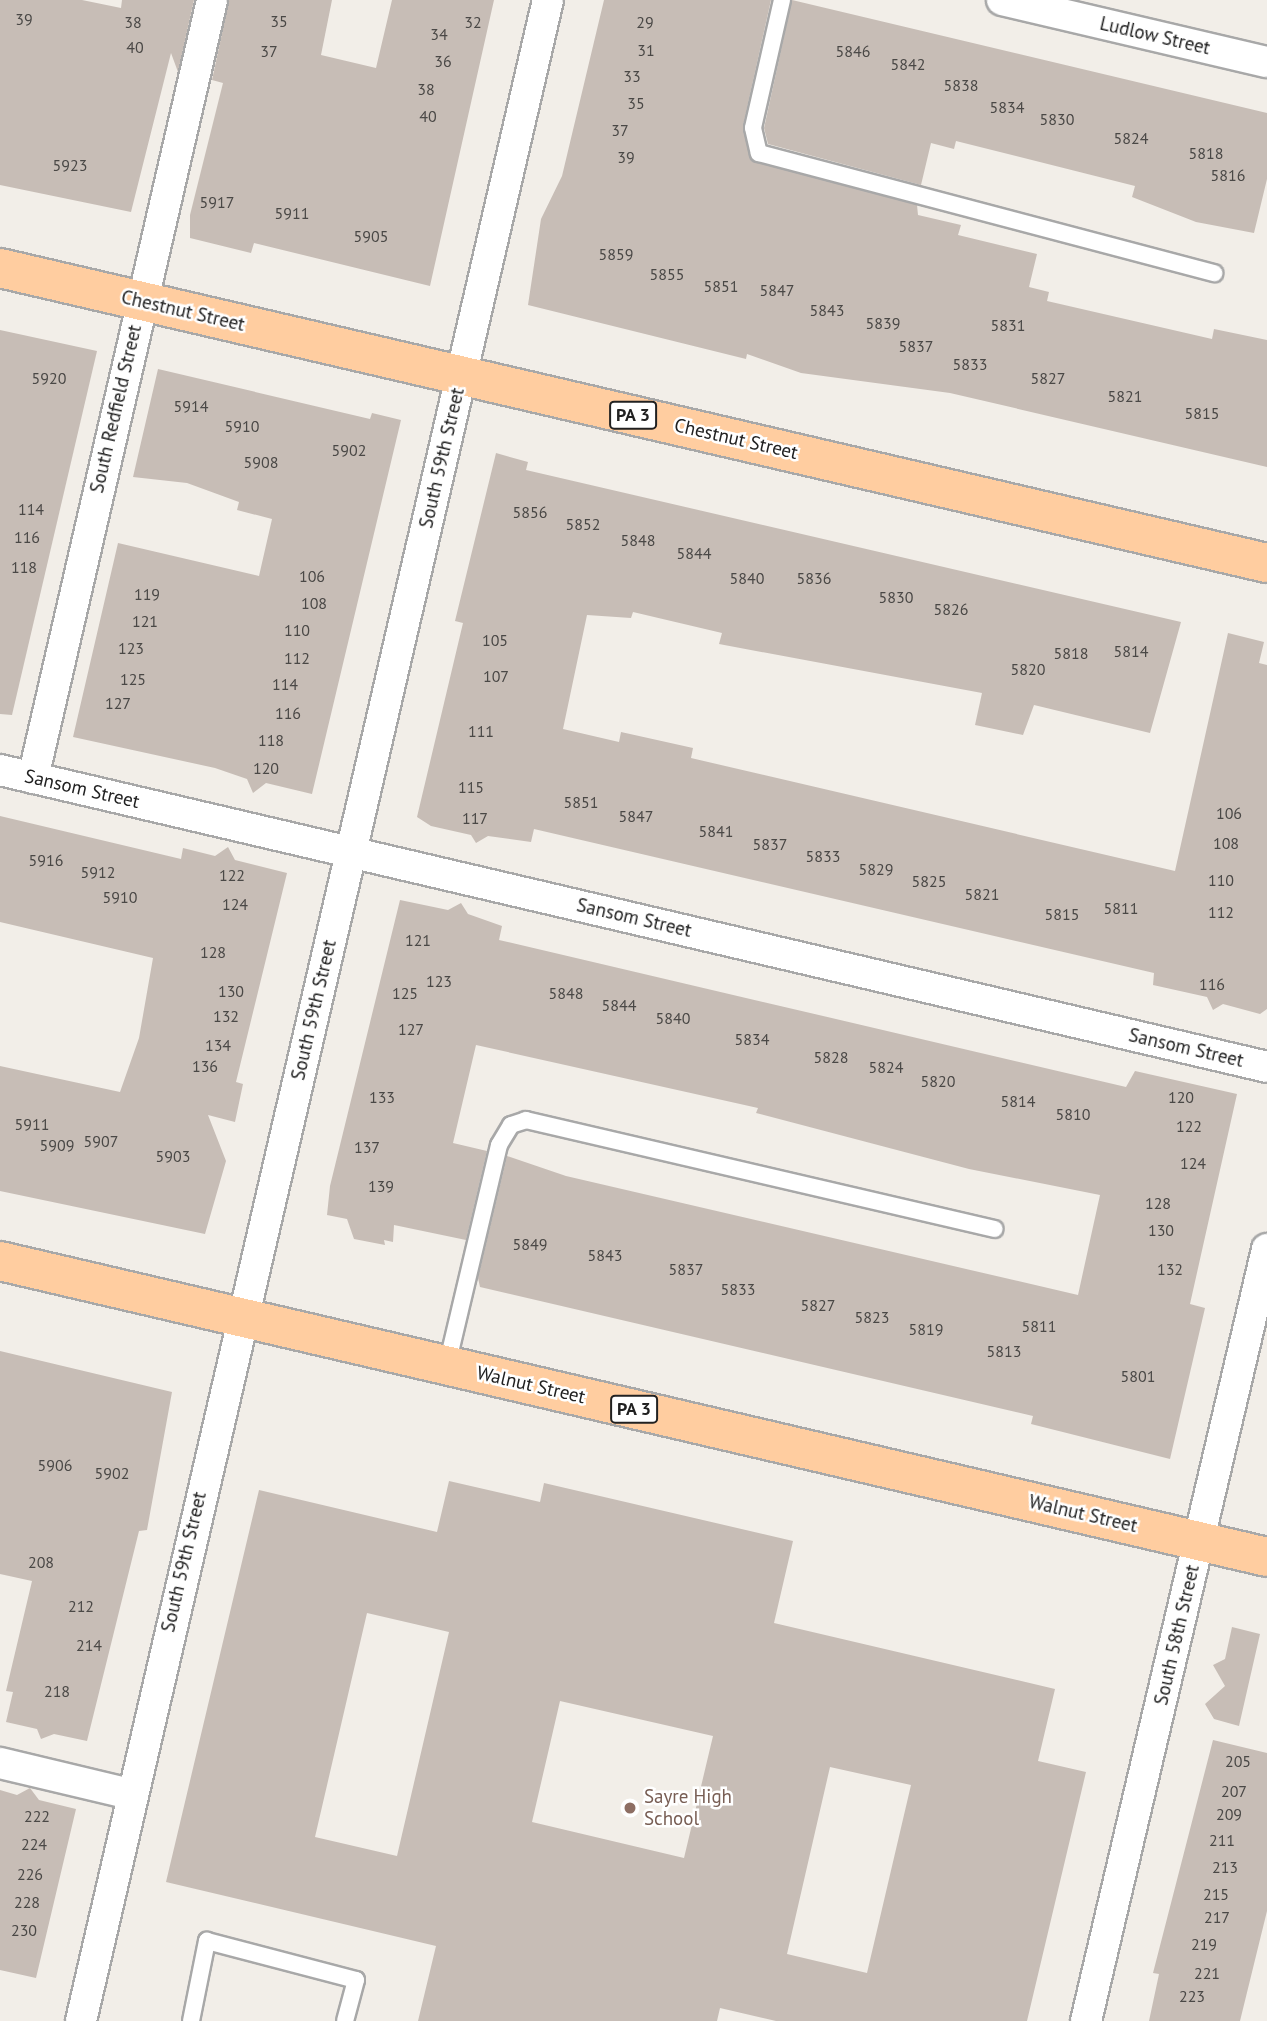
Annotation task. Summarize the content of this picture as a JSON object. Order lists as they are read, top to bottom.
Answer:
{
  "streets": {
    "main road": ["Chestnut Street", "PA 3", "Walnut Street"],
    "street": [
      "Ludlow Street",
      "South Redfield Street",
      "South 59th Street",
      "Sansom Street",
      "South 58th Street"
    ]
  },
  "crossings": [
    ["Chestnut Street", "South Redfield Street"],
    ["Chestnut Street", "South 59th Street"],
    ["South Redfield Street", "Sansom Street"],
    ["South 59th Street", "Sansom Street"],
    ["South 59th Street", "Walnut Street"],
    ["Walnut Street", "South 58th Street"]
  ],
  "places": ["Sayre High School"],
  "house_numbers": [
    "39",
    "35",
    "38",
    "32",
    "29",
    "34",
    "40",
    "31",
    "37",
    "5846",
    "36",
    "5842",
    "33",
    "5838",
    "38",
    "35",
    "5834",
    "40",
    "5830",
    "37",
    "5824",
    "5818",
    "39",
    "5923",
    "5816",
    "5917",
    "5911",
    "5905",
    "5859",
    "5855",
    "5851",
    "5847",
    "5843",
    "5839",
    "5831",
    "5837",
    "5833",
    "5920",
    "5827",
    "5821",
    "5914",
    "5815",
    "5910",
    "5902",
    "5908",
    "114",
    "5856",
    "5852",
    "116",
    "5848",
    "5844",
    "118",
    "106",
    "5840",
    "5836",
    "119",
    "5830",
    "108",
    "5826",
    "121",
    "110",
    "105",
    "123",
    "5814",
    "5818",
    "112",
    "5820",
    "107",
    "125",
    "114",
    "127",
    "116",
    "111",
    "118",
    "120",
    "115",
    "5851",
    "106",
    "5847",
    "117",
    "5841",
    "108",
    "5837",
    "5833",
    "5916",
    "5829",
    "5912",
    "122",
    "110",
    "5825",
    "5821",
    "5910",
    "124",
    "5811",
    "112",
    "5815",
    "121",
    "128",
    "123",
    "116",
    "130",
    "125",
    "5848",
    "5844",
    "132",
    "5840",
    "127",
    "5834",
    "134",
    "5828",
    "136",
    "5824",
    "5820",
    "133",
    "120",
    "5814",
    "5810",
    "5911",
    "122",
    "5907",
    "5909",
    "137",
    "5903",
    "124",
    "139",
    "128",
    "130",
    "5849",
    "5843",
    "5837",
    "132",
    "5833",
    "5827",
    "5823",
    "5811",
    "5819",
    "5813",
    "5801",
    "5906",
    "5902",
    "208",
    "212",
    "214",
    "218",
    "205",
    "207",
    "209",
    "222",
    "211",
    "224",
    "213",
    "226",
    "215",
    "228",
    "217",
    "230",
    "219",
    "221",
    "223"
  ]
}
